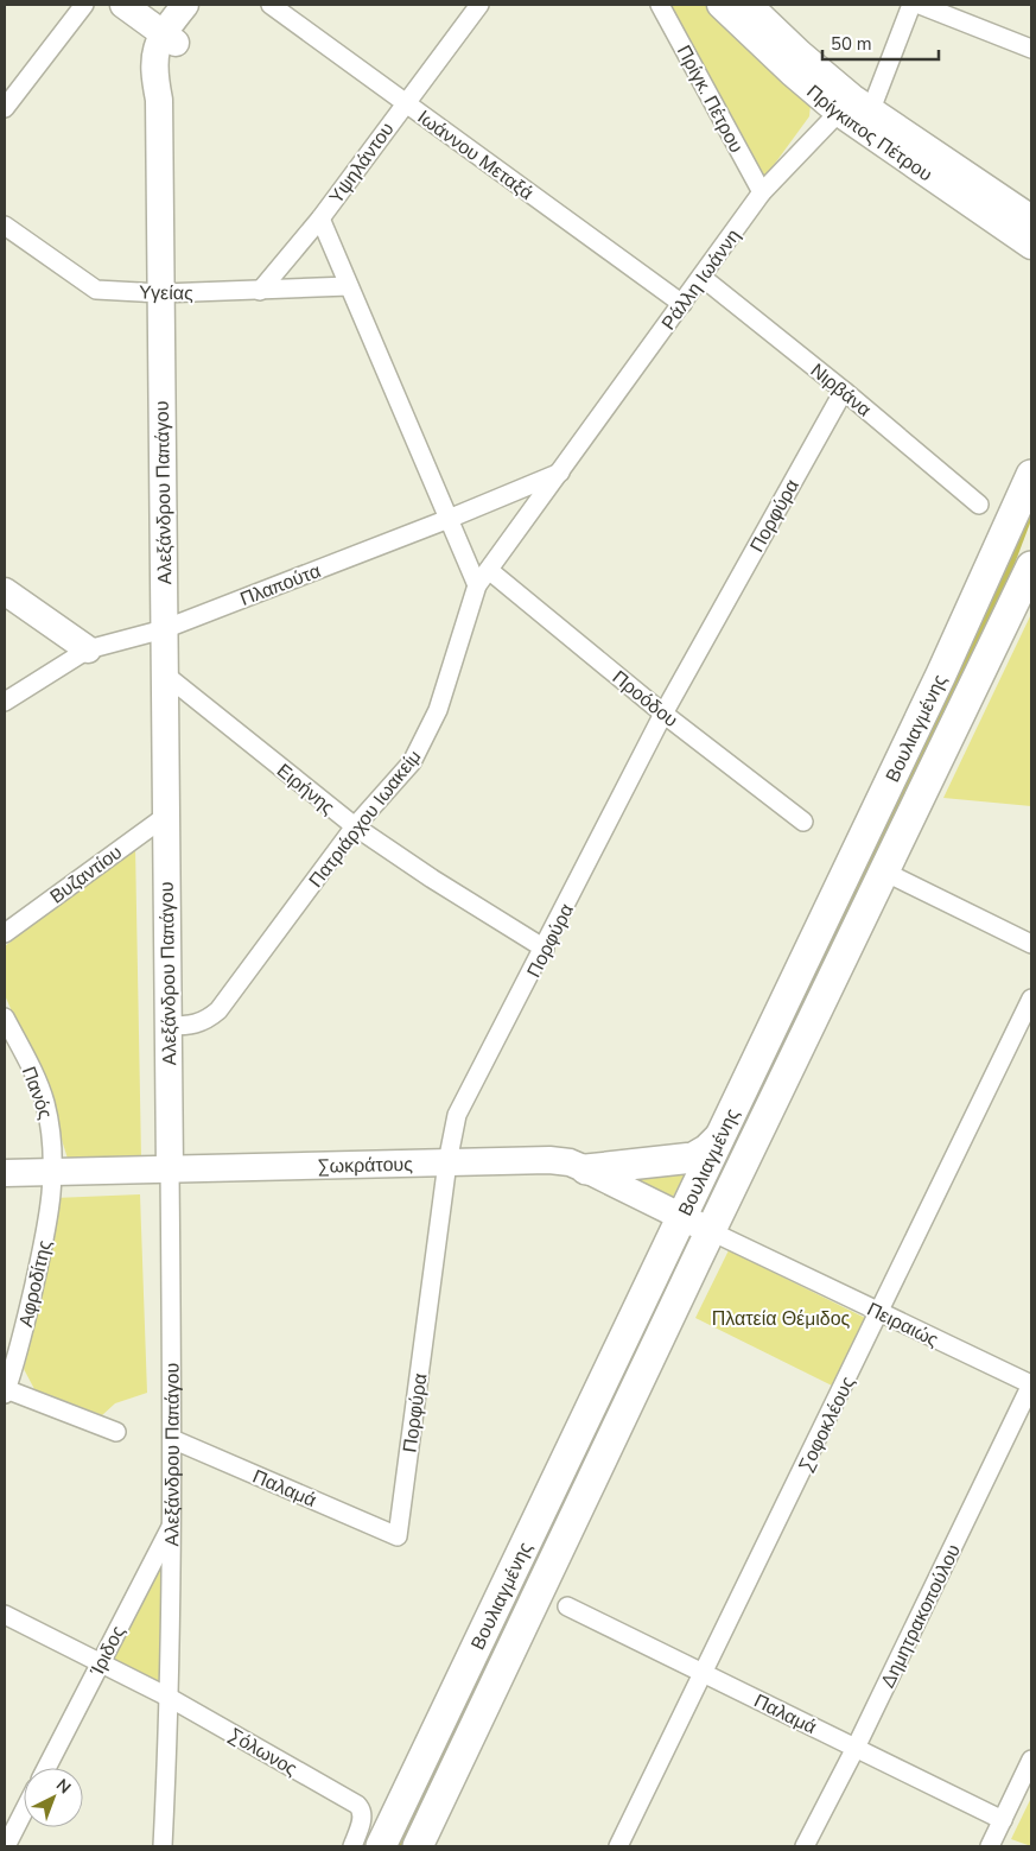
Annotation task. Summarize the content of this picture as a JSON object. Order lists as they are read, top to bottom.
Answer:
{
  "streets": {
    "main road": ["Βουλιαγμένης"],
    "street": [
      "Πρίγκ. Πέτρου",
      "Πρίγκιπος Πέτρου",
      "Ιωάννου Μεταξά",
      "Υψηλάντου",
      "Ράλλη Ιωάννη",
      "Υγείας",
      "Νιρβάνα",
      "Αλεξάνδρου Παπάγου",
      "Πορφύρα",
      "Πλαπούτα",
      "Προόδου",
      "Ειρήνης",
      "Πατριάρχου Ιωακείμ",
      "Βυζαντίου",
      "Πανός",
      "Σωκράτους",
      "Αφροδίτης",
      "Πειραιώς",
      "Σοφοκλέους",
      "Παλαμά",
      "Δημητρακοπούλου",
      "Ίριδος",
      "Σόλωνος"
    ]
  },
  "crossings": [
    ["Πρίγκ. Πέτρου", "Ράλλη Ιωάννη"],
    ["Πρίγκιπος Πέτρου", "Ράλλη Ιωάννη"],
    ["Ιωάννου Μεταξά", "Υψηλάντου"],
    ["Ιωάννου Μεταξά", "Ράλλη Ιωάννη"],
    ["Υψηλάντου", "Υγείας"],
    ["Ράλλη Ιωάννη", "Νιρβάνα"],
    ["Ράλλη Ιωάννη", "Πλαπούτα"],
    ["Ράλλη Ιωάννη", "Πατριάρχου Ιωακείμ"],
    ["Υγείας", "Αλεξάνδρου Παπάγου"],
    ["Νιρβάνα", "Πορφύρα"],
    ["Αλεξάνδρου Παπάγου", "Πλαπούτα"],
    ["Αλεξάνδρου Παπάγου", "Ειρήνης"],
    ["Αλεξάνδρου Παπάγου", "Πατριάρχου Ιωακείμ"],
    ["Αλεξάνδρου Παπάγου", "Βυζαντίου"],
    ["Αλεξάνδρου Παπάγου", "Σωκράτους"],
    ["Αλεξάνδρου Παπάγου", "Παλαμά"],
    ["Αλεξάνδρου Παπάγου", "Ίριδος"],
    ["Αλεξάνδρου Παπάγου", "Σόλωνος"],
    ["Πορφύρα", "Προόδου"],
    ["Πορφύρα", "Ειρήνης"],
    ["Πορφύρα", "Σωκράτους"],
    ["Πορφύρα", "Παλαμά"],
    ["Πλαπούτα", "Πατριάρχου Ιωακείμ"],
    ["Προόδου", "Πατριάρχου Ιωακείμ"],
    ["Βουλιαγμένης", "Σωκράτους"],
    ["Βουλιαγμένης", "Πειραιώς"],
    ["Ειρήνης", "Πατριάρχου Ιωακείμ"],
    ["Πανός", "Σωκράτους"],
    ["Πανός", "Αφροδίτης"],
    ["Σωκράτους", "Αφροδίτης"],
    ["Σωκράτους", "Πειραιώς"],
    ["Πειραιώς", "Σοφοκλέους"],
    ["Πειραιώς", "Δημητρακοπούλου"],
    ["Σοφοκλέους", "Παλαμά"],
    ["Παλαμά", "Δημητρακοπούλου"],
    ["Ίριδος", "Σόλωνος"]
  ],
  "parks": ["Πλατεία Θέμιδος"],
  "scale_bar": "50 m",
  "north": "top right"
}
